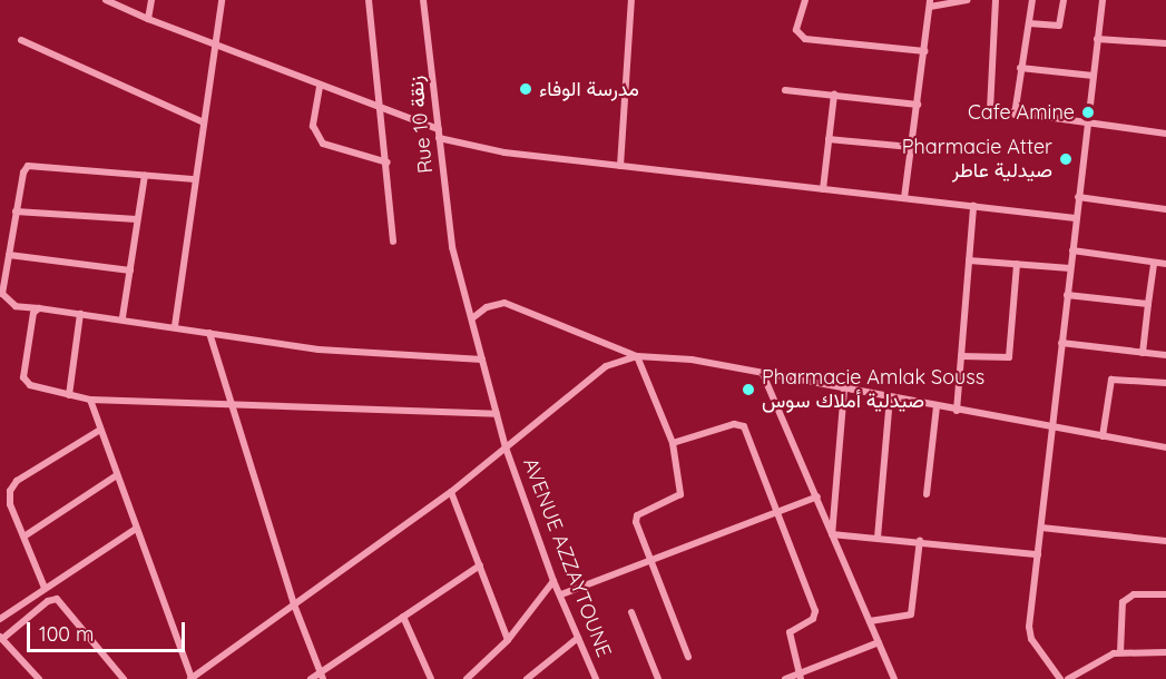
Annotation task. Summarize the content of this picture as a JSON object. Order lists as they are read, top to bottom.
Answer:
{
  "streets": {
    "street": ["Rue 10 زنقة", "AVENUE AZZAYTOUNE"]
  },
  "crossings": [
    ["Rue 10 زنقة", "AVENUE AZZAYTOUNE"]
  ],
  "places": [
    "مدرسة الوفاء",
    "Cafe Amine",
    "Pharmacie Atter صيدلية عاطر",
    "Pharmacie Amlak Souss صيدلية أملاك سوس"
  ],
  "scale_bar": "100 m"
}
